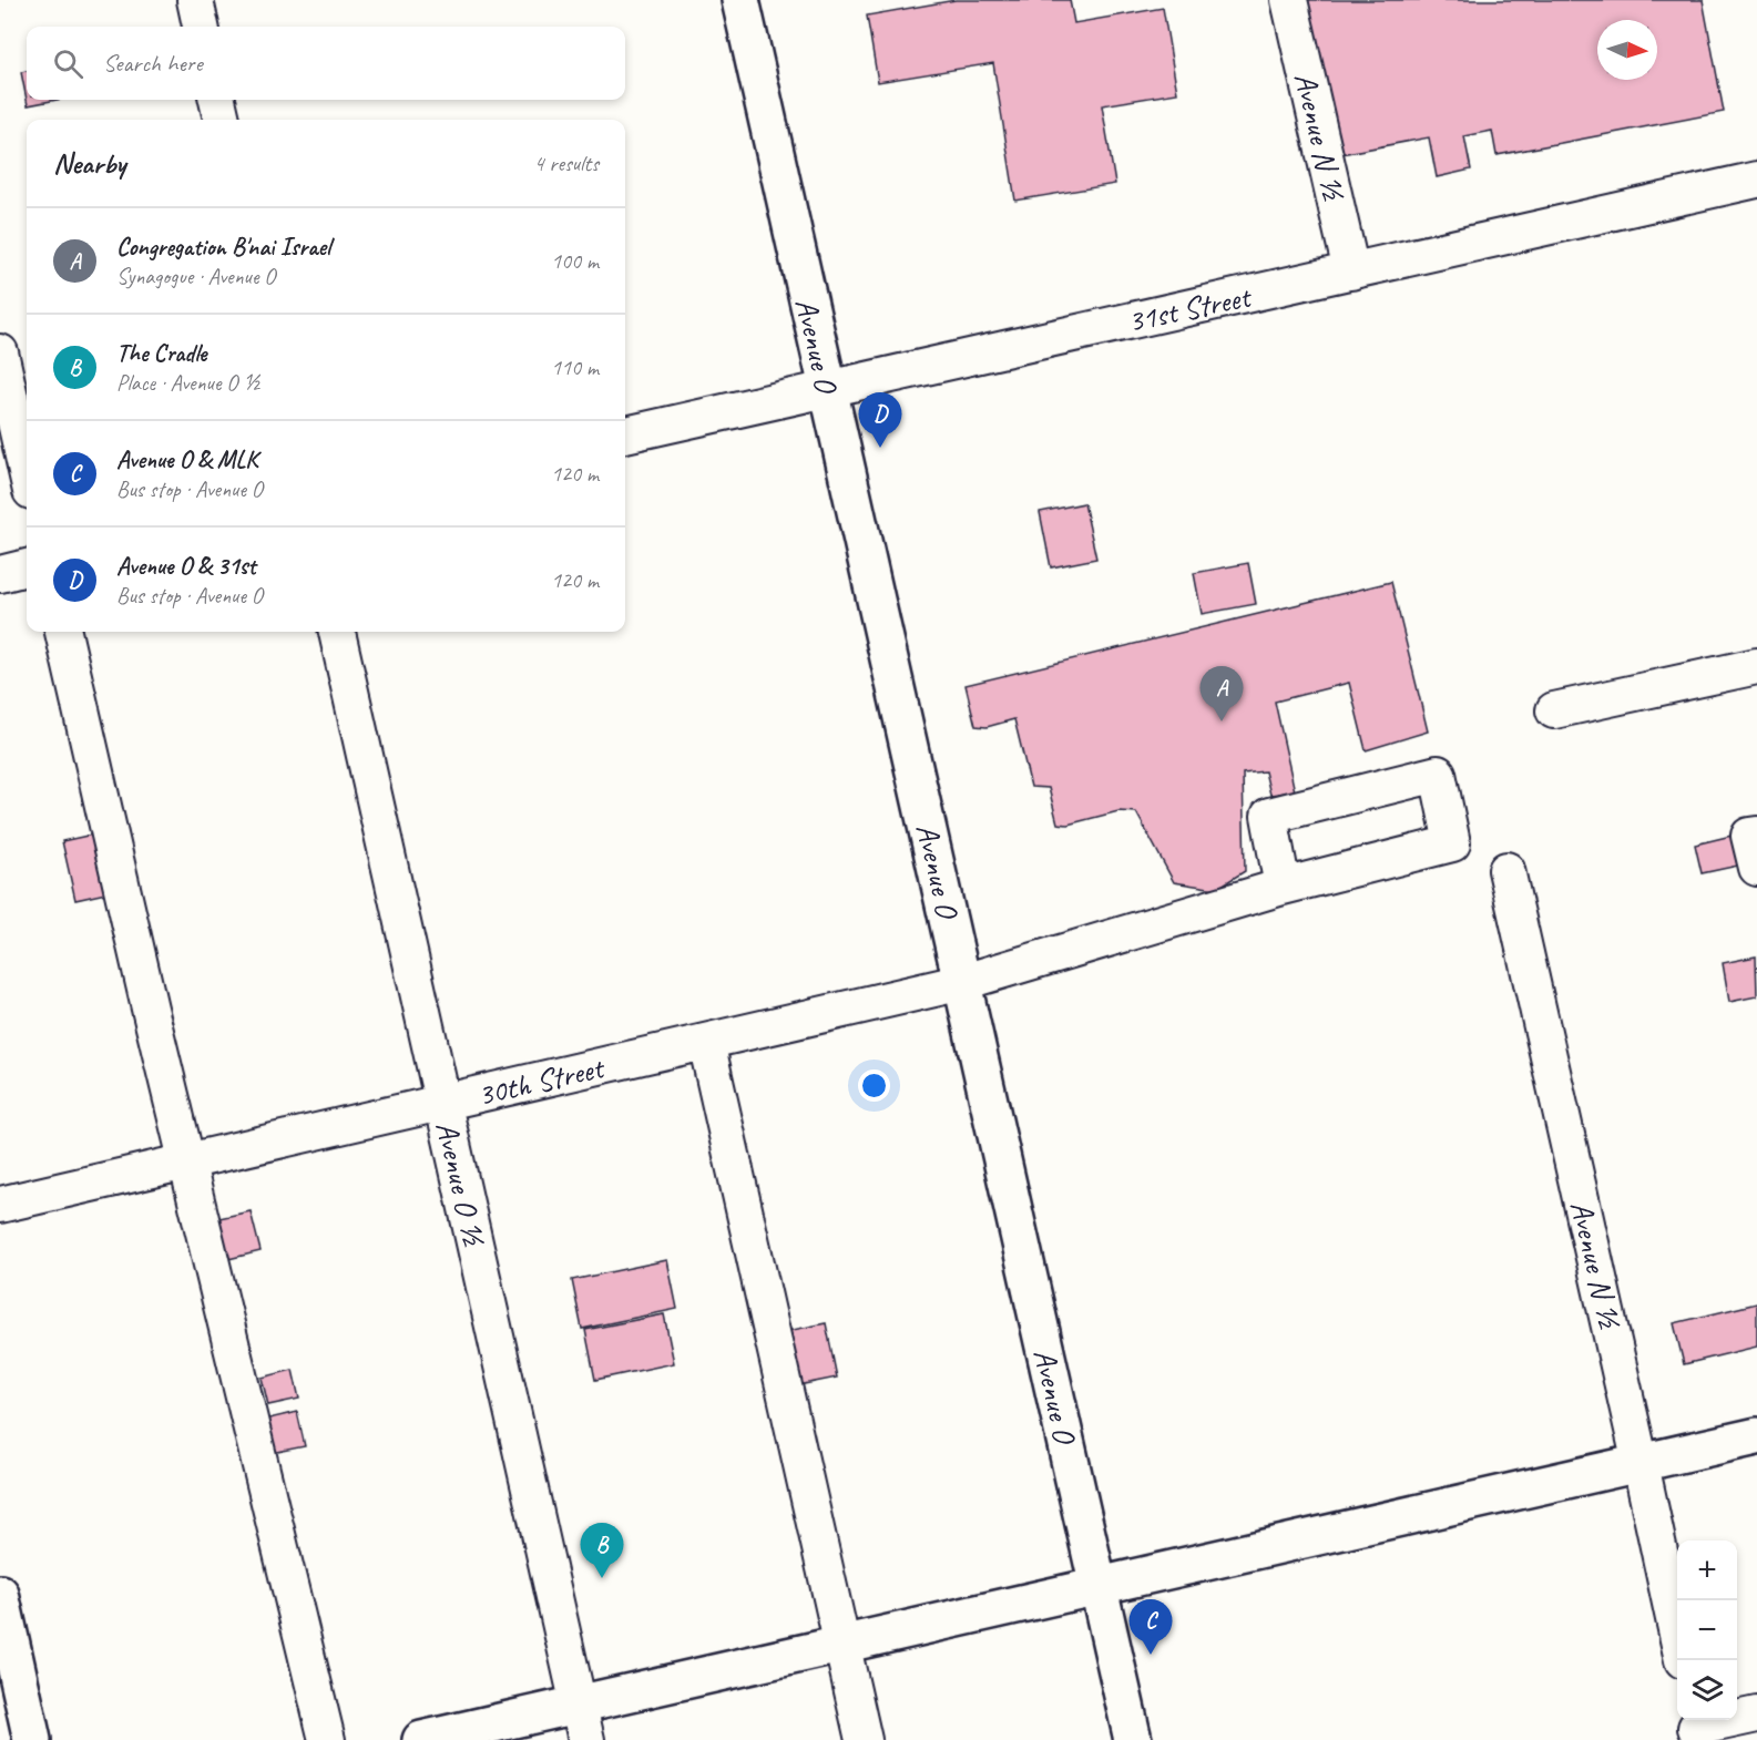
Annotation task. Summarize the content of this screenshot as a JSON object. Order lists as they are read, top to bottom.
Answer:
{
  "streets": {
    "main road": ["Avenue O"],
    "street": [
      "Avenue N ½",
      "31st Street",
      "30th Street",
      "Avenue O ½"
    ]
  },
  "crossings": [
    ["Avenue N ½", "31st Street"],
    ["31st Street", "Avenue O"],
    ["Avenue O", "30th Street"],
    ["30th Street", "Avenue O ½"]
  ],
  "north": "right",
  "page": {
    "search": "Search here",
    "heading": ["Nearby", "4 results"],
    "list": [
      {
        "mark": "A",
        "name": "Congregation B'nai Israel",
        "note": "Synagogue · Avenue O",
        "value": "100 m"
      },
      {
        "mark": "B",
        "name": "The Cradle",
        "note": "Place · Avenue O ½",
        "value": "110 m"
      },
      {
        "mark": "C",
        "name": "Avenue O & MLK",
        "note": "Bus stop · Avenue O",
        "value": "120 m"
      },
      {
        "mark": "D",
        "name": "Avenue O & 31st",
        "note": "Bus stop · Avenue O",
        "value": "120 m"
      }
    ],
    "pins": [
      "D",
      "A",
      "B",
      "C"
    ],
    "map_buttons": ["+", "−"]
  }
}
